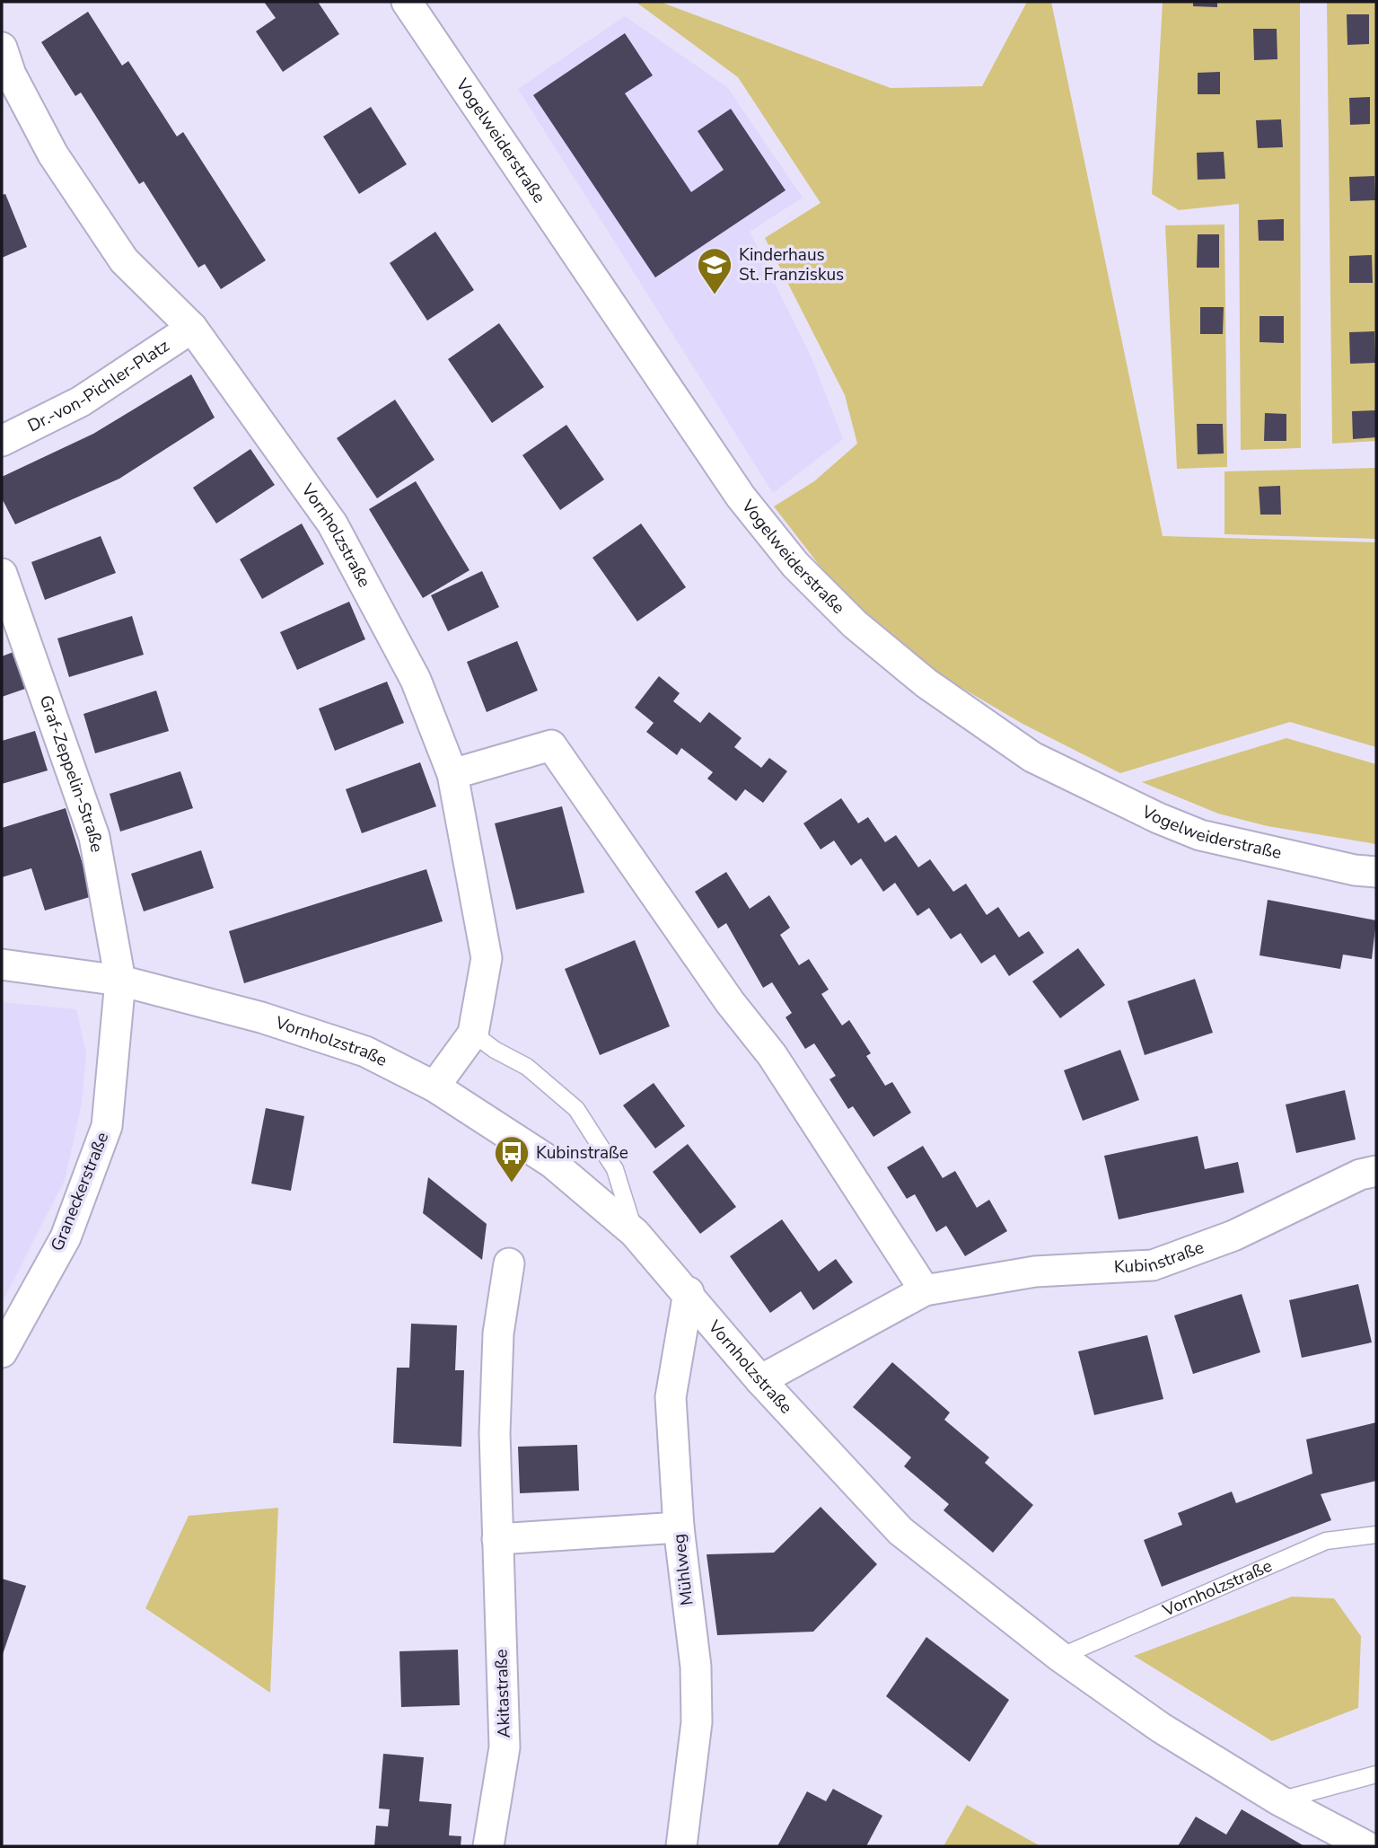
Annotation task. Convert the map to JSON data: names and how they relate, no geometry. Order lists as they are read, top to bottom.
{
  "streets": {
    "street": [
      "Vogelweiderstraße",
      "Dr.-von-Pichler-Platz",
      "Vornholzstraße",
      "Graf-Zeppelin-Straße",
      "Graneckerstraße",
      "Kubinstraße",
      "Mühlweg",
      "Akitastraße"
    ]
  },
  "crossings": [
    ["Dr.-von-Pichler-Platz", "Vornholzstraße"],
    ["Vornholzstraße", "Graf-Zeppelin-Straße"],
    ["Vornholzstraße", "Graneckerstraße"],
    ["Vornholzstraße", "Kubinstraße"],
    ["Vornholzstraße", "Mühlweg"],
    ["Graf-Zeppelin-Straße", "Graneckerstraße"]
  ],
  "places": {
    "school or university": ["Kinderhaus St. Franziskus"],
    "bus stop": ["Kubinstraße"]
  }
}
